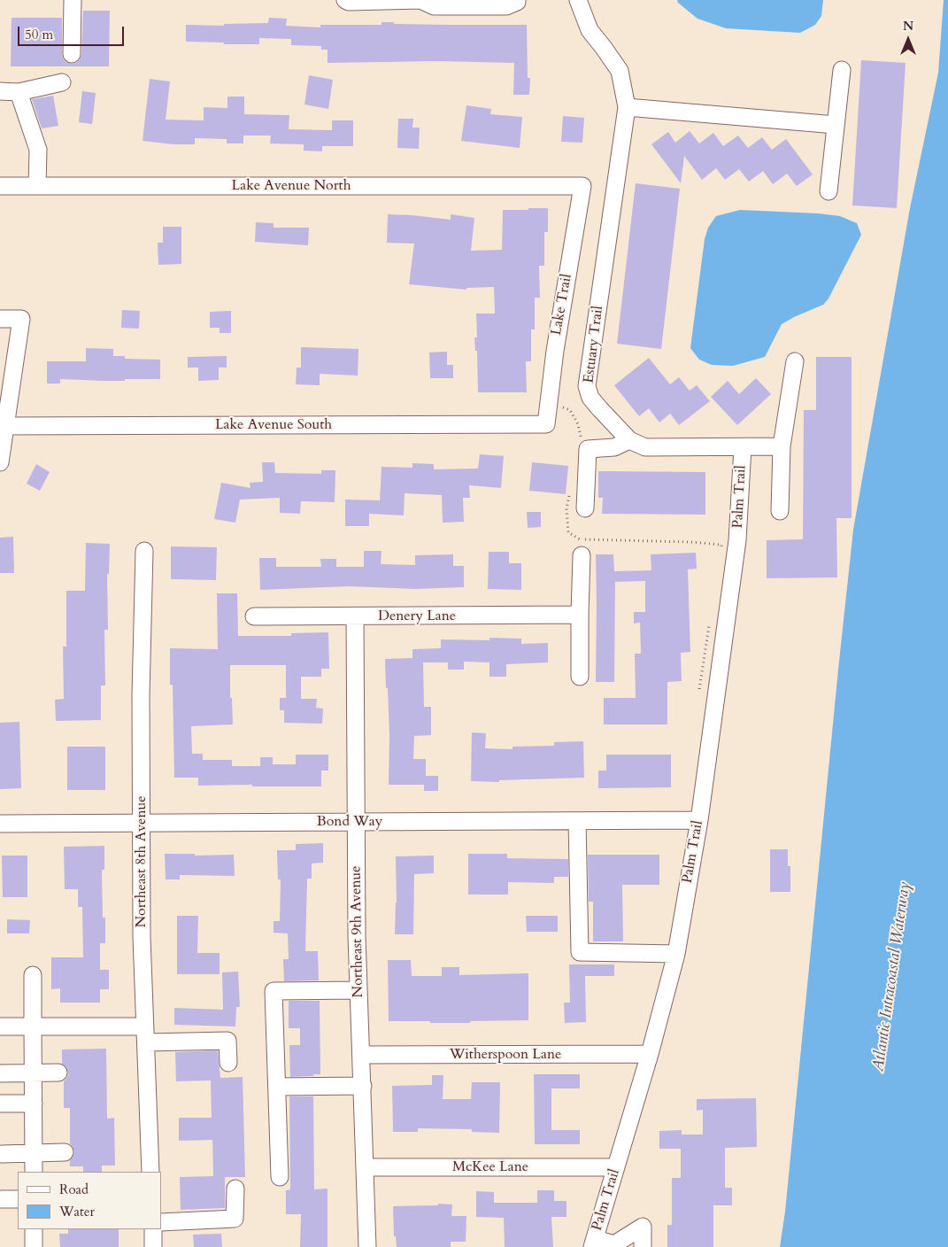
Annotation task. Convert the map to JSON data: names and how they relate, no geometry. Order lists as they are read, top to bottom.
{
  "streets": {
    "street": [
      "Lake Avenue North",
      "Lake Trail",
      "Estuary Trail",
      "Lake Avenue South",
      "Palm Trail",
      "Denery Lane",
      "Bond Way",
      "Northeast 8th Avenue",
      "Northeast 9th Avenue",
      "Witherspoon Lane",
      "McKee Lane"
    ]
  },
  "crossings": [
    ["Lake Avenue North", "Lake Trail"],
    ["Lake Trail", "Lake Avenue South"],
    ["Estuary Trail", "Palm Trail"],
    ["Palm Trail", "Bond Way"],
    ["Palm Trail", "Witherspoon Lane"],
    ["Palm Trail", "McKee Lane"],
    ["Denery Lane", "Northeast 9th Avenue"],
    ["Bond Way", "Northeast 8th Avenue"],
    ["Bond Way", "Northeast 9th Avenue"],
    ["Northeast 9th Avenue", "Witherspoon Lane"],
    ["Northeast 9th Avenue", "McKee Lane"]
  ],
  "water": ["Atlantic Intracoastal Waterway"],
  "legend": ["Road", "Water"],
  "scale_bar": "50 m",
  "north": "top"
}
